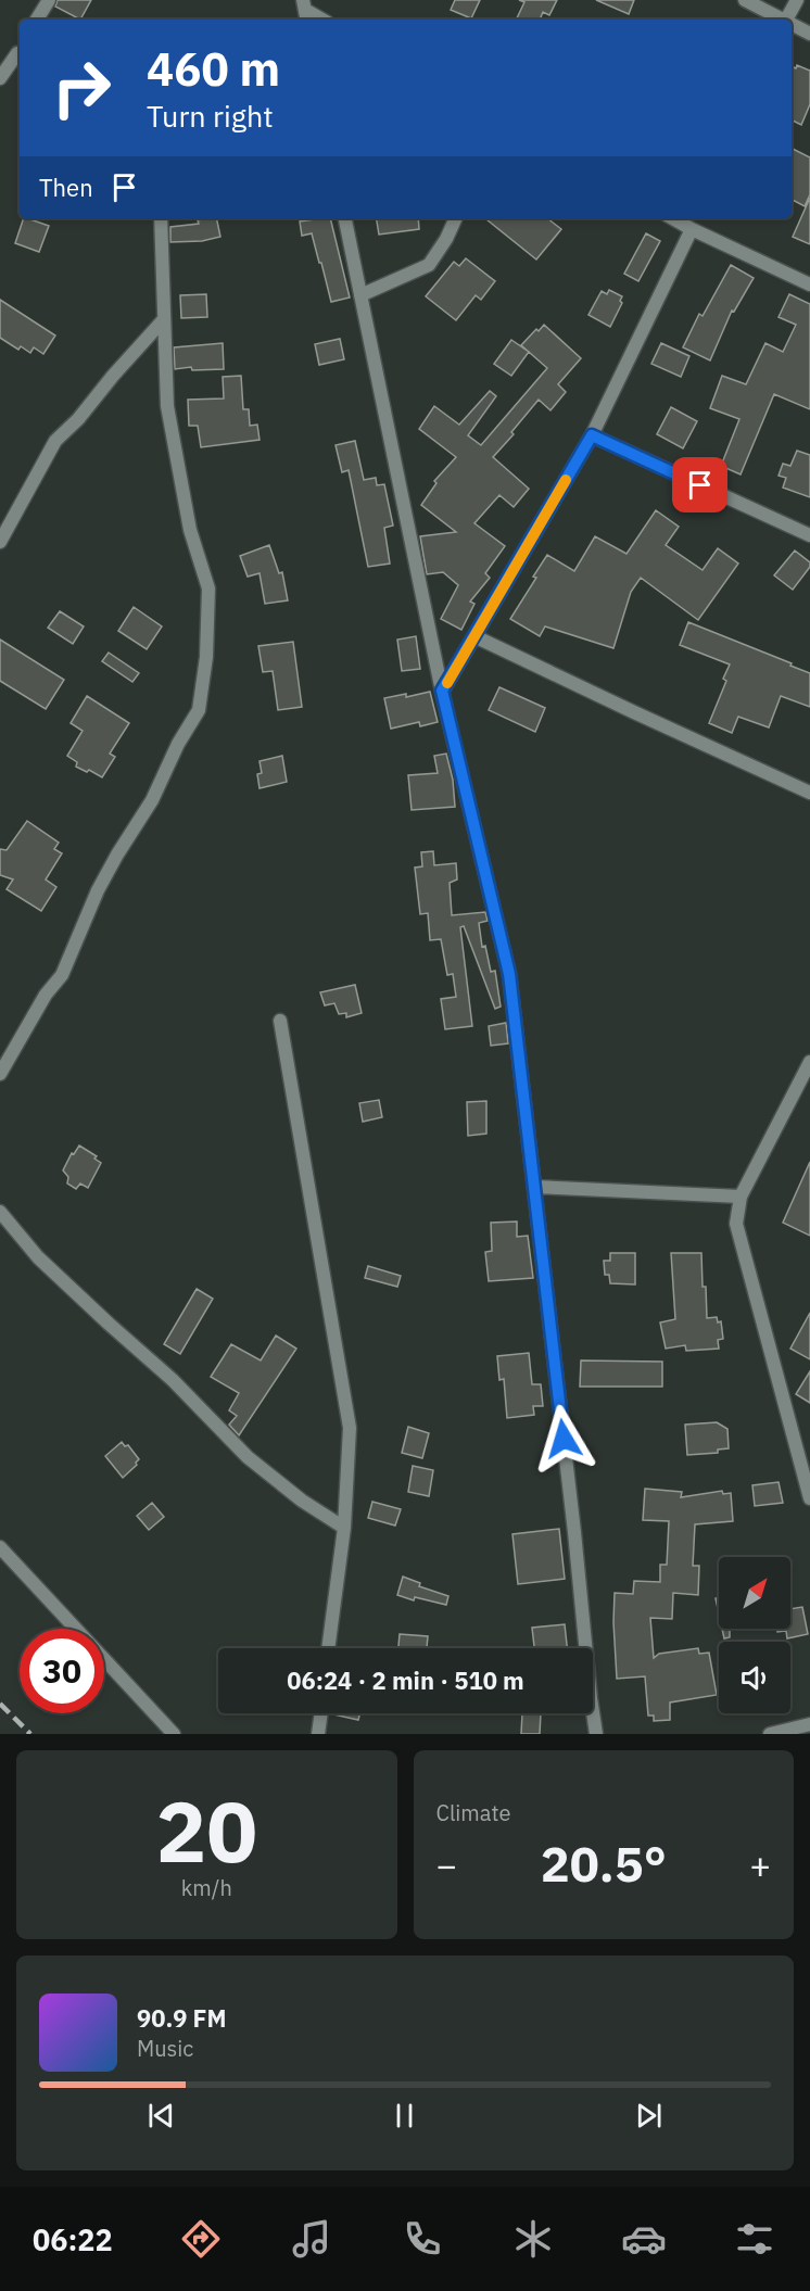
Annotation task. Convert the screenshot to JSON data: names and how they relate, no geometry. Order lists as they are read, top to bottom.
{
  "north": "top right",
  "page": {
    "turn": ["460 m", "Turn right"],
    "then": "Then",
    "limit": "30",
    "trip": "06:24 · 2 min · 510 m",
    "tile": [
      ["20", "km/h"],
      "Climate"
    ],
    "heat": ["−", "20.5°", "+"],
    "song": ["90.9 FM", "Music"],
    "tabs": "06:22"
  }
}
